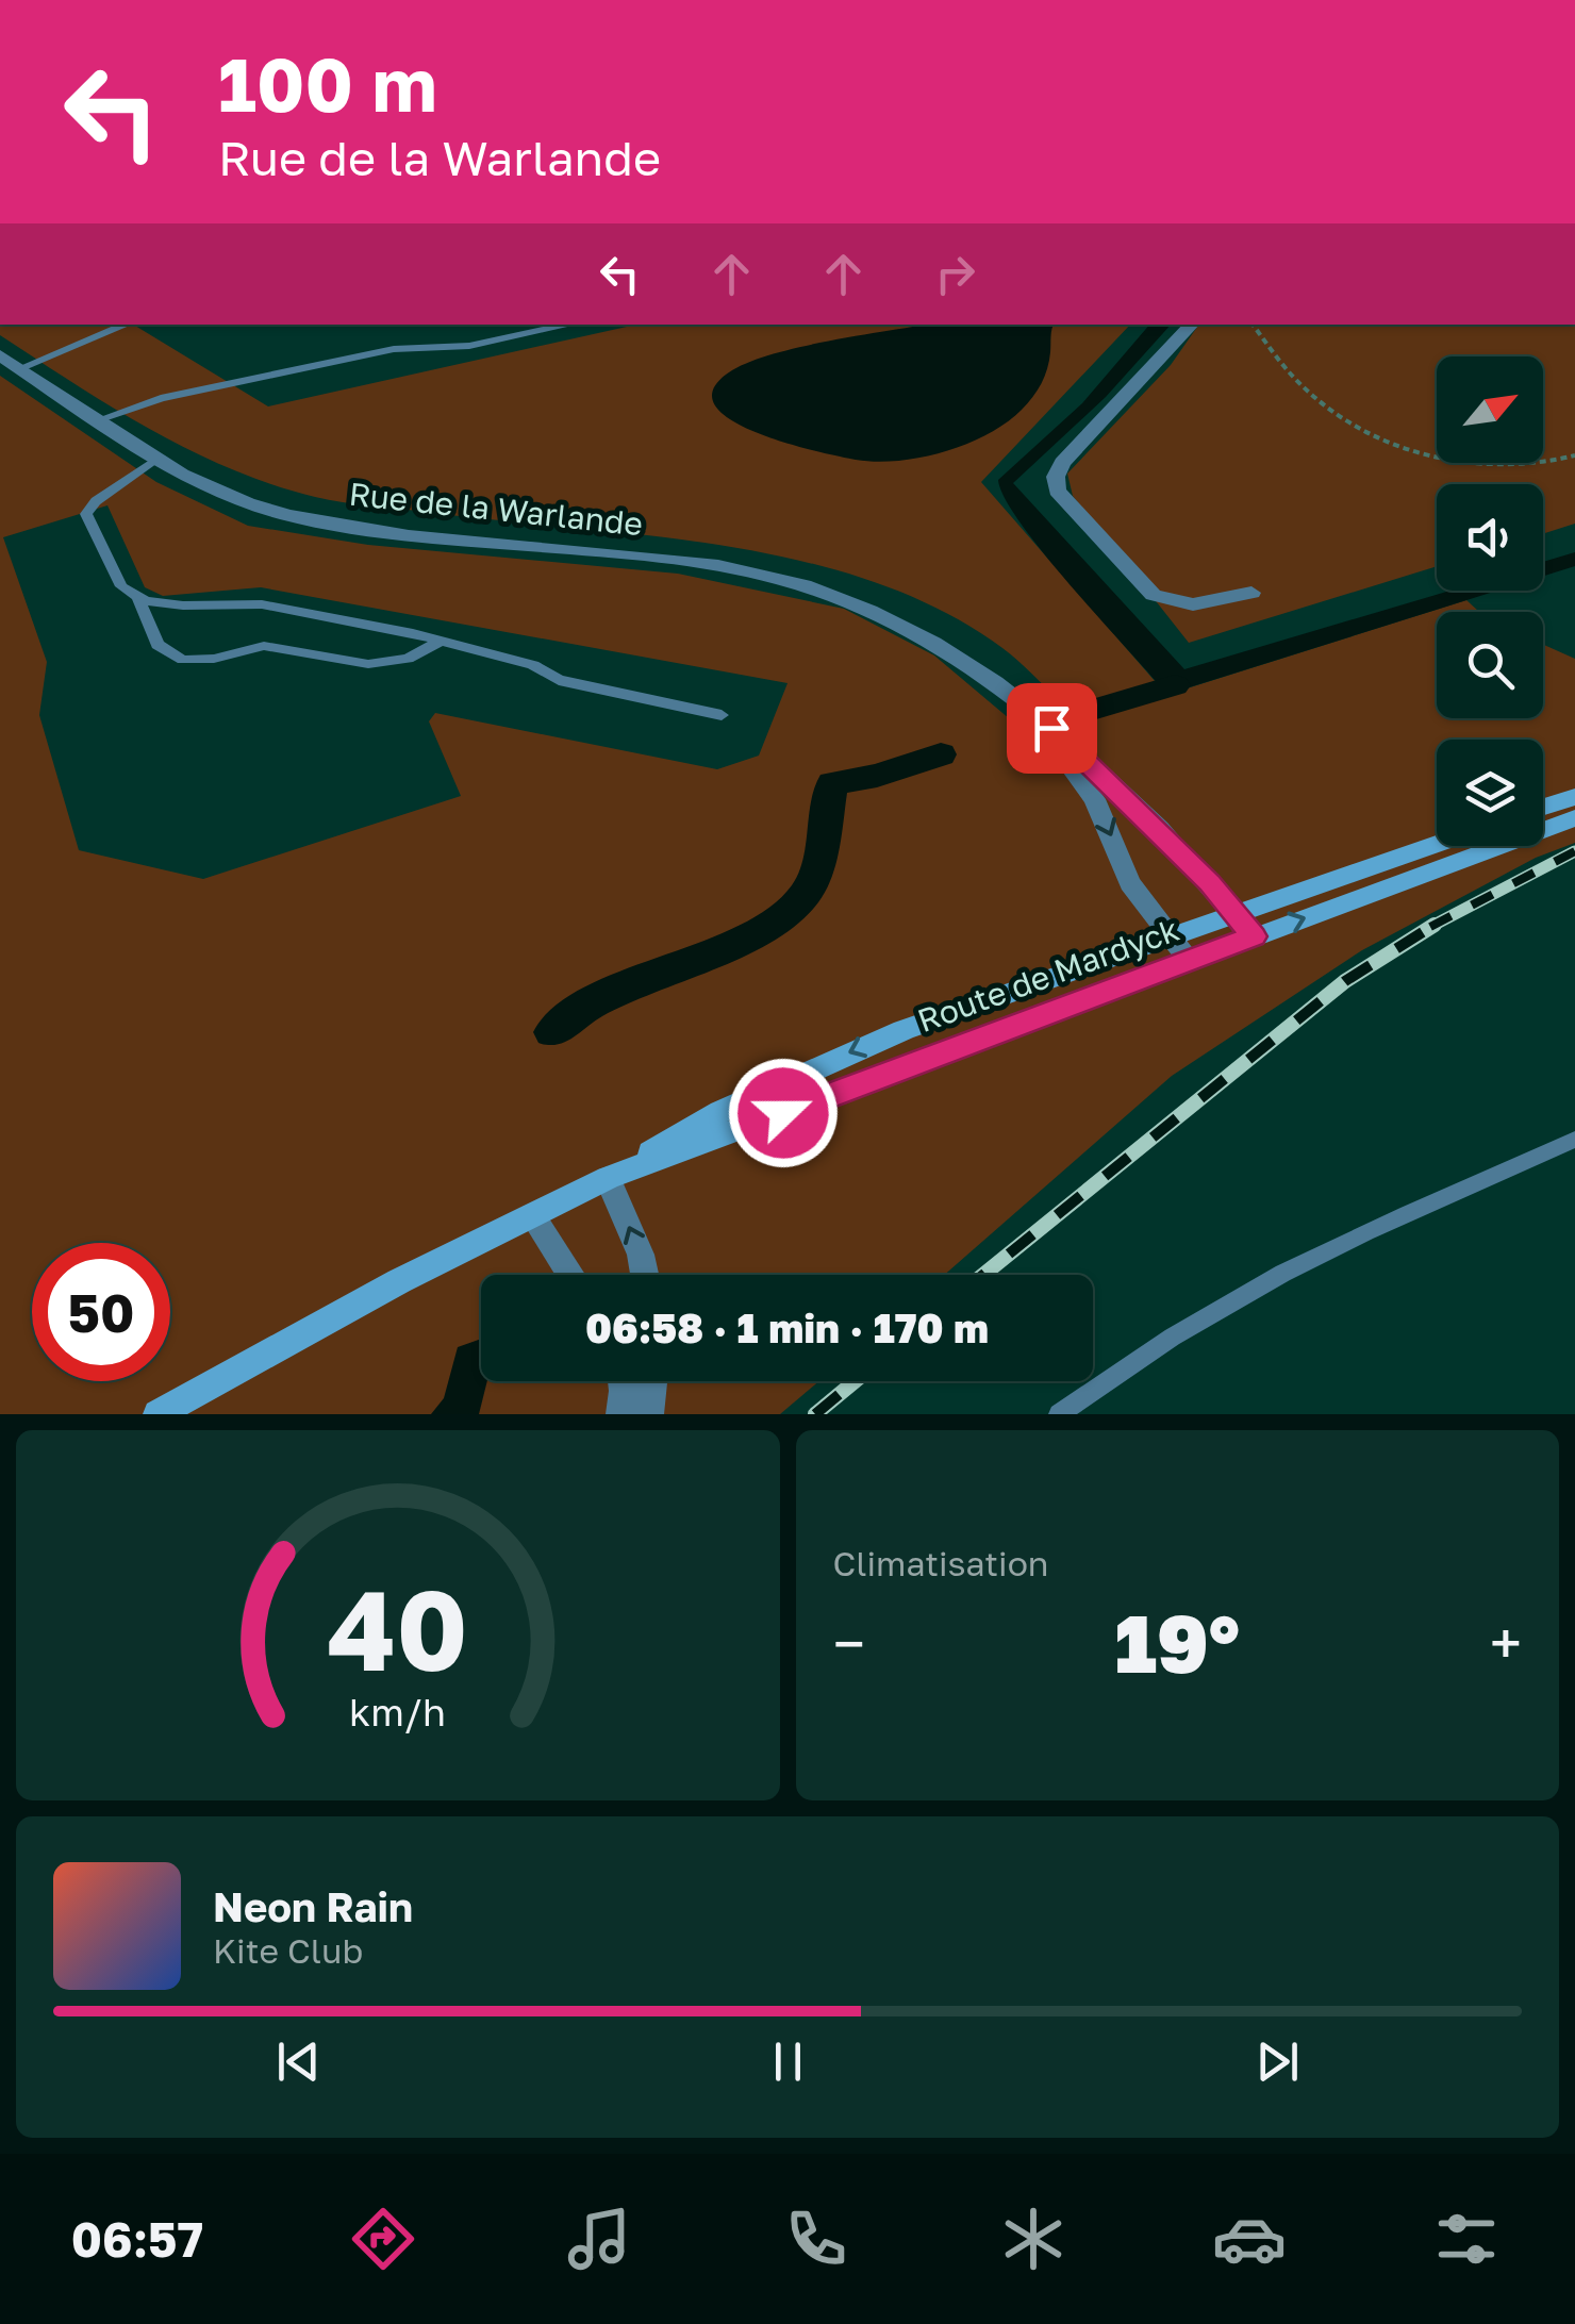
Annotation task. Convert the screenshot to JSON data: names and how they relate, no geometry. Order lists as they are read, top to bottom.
{
  "streets": {
    "main road": ["Route de Mardyck"],
    "street": ["Rue de la Warlande"]
  },
  "crossings": [
    ["Rue de la Warlande", "Route de Mardyck"]
  ],
  "north": "top right",
  "page": {
    "turn": ["100 m", "Rue de la Warlande"],
    "limit": "50",
    "trip": "06:58 · 1 min · 170 m",
    "tile": "Climatisation",
    "heat": ["−", "19°", "+"],
    "song": ["Neon Rain", "Kite Club"],
    "tabs": "06:57",
    "gauge": ["40", "km/h"]
  }
}
